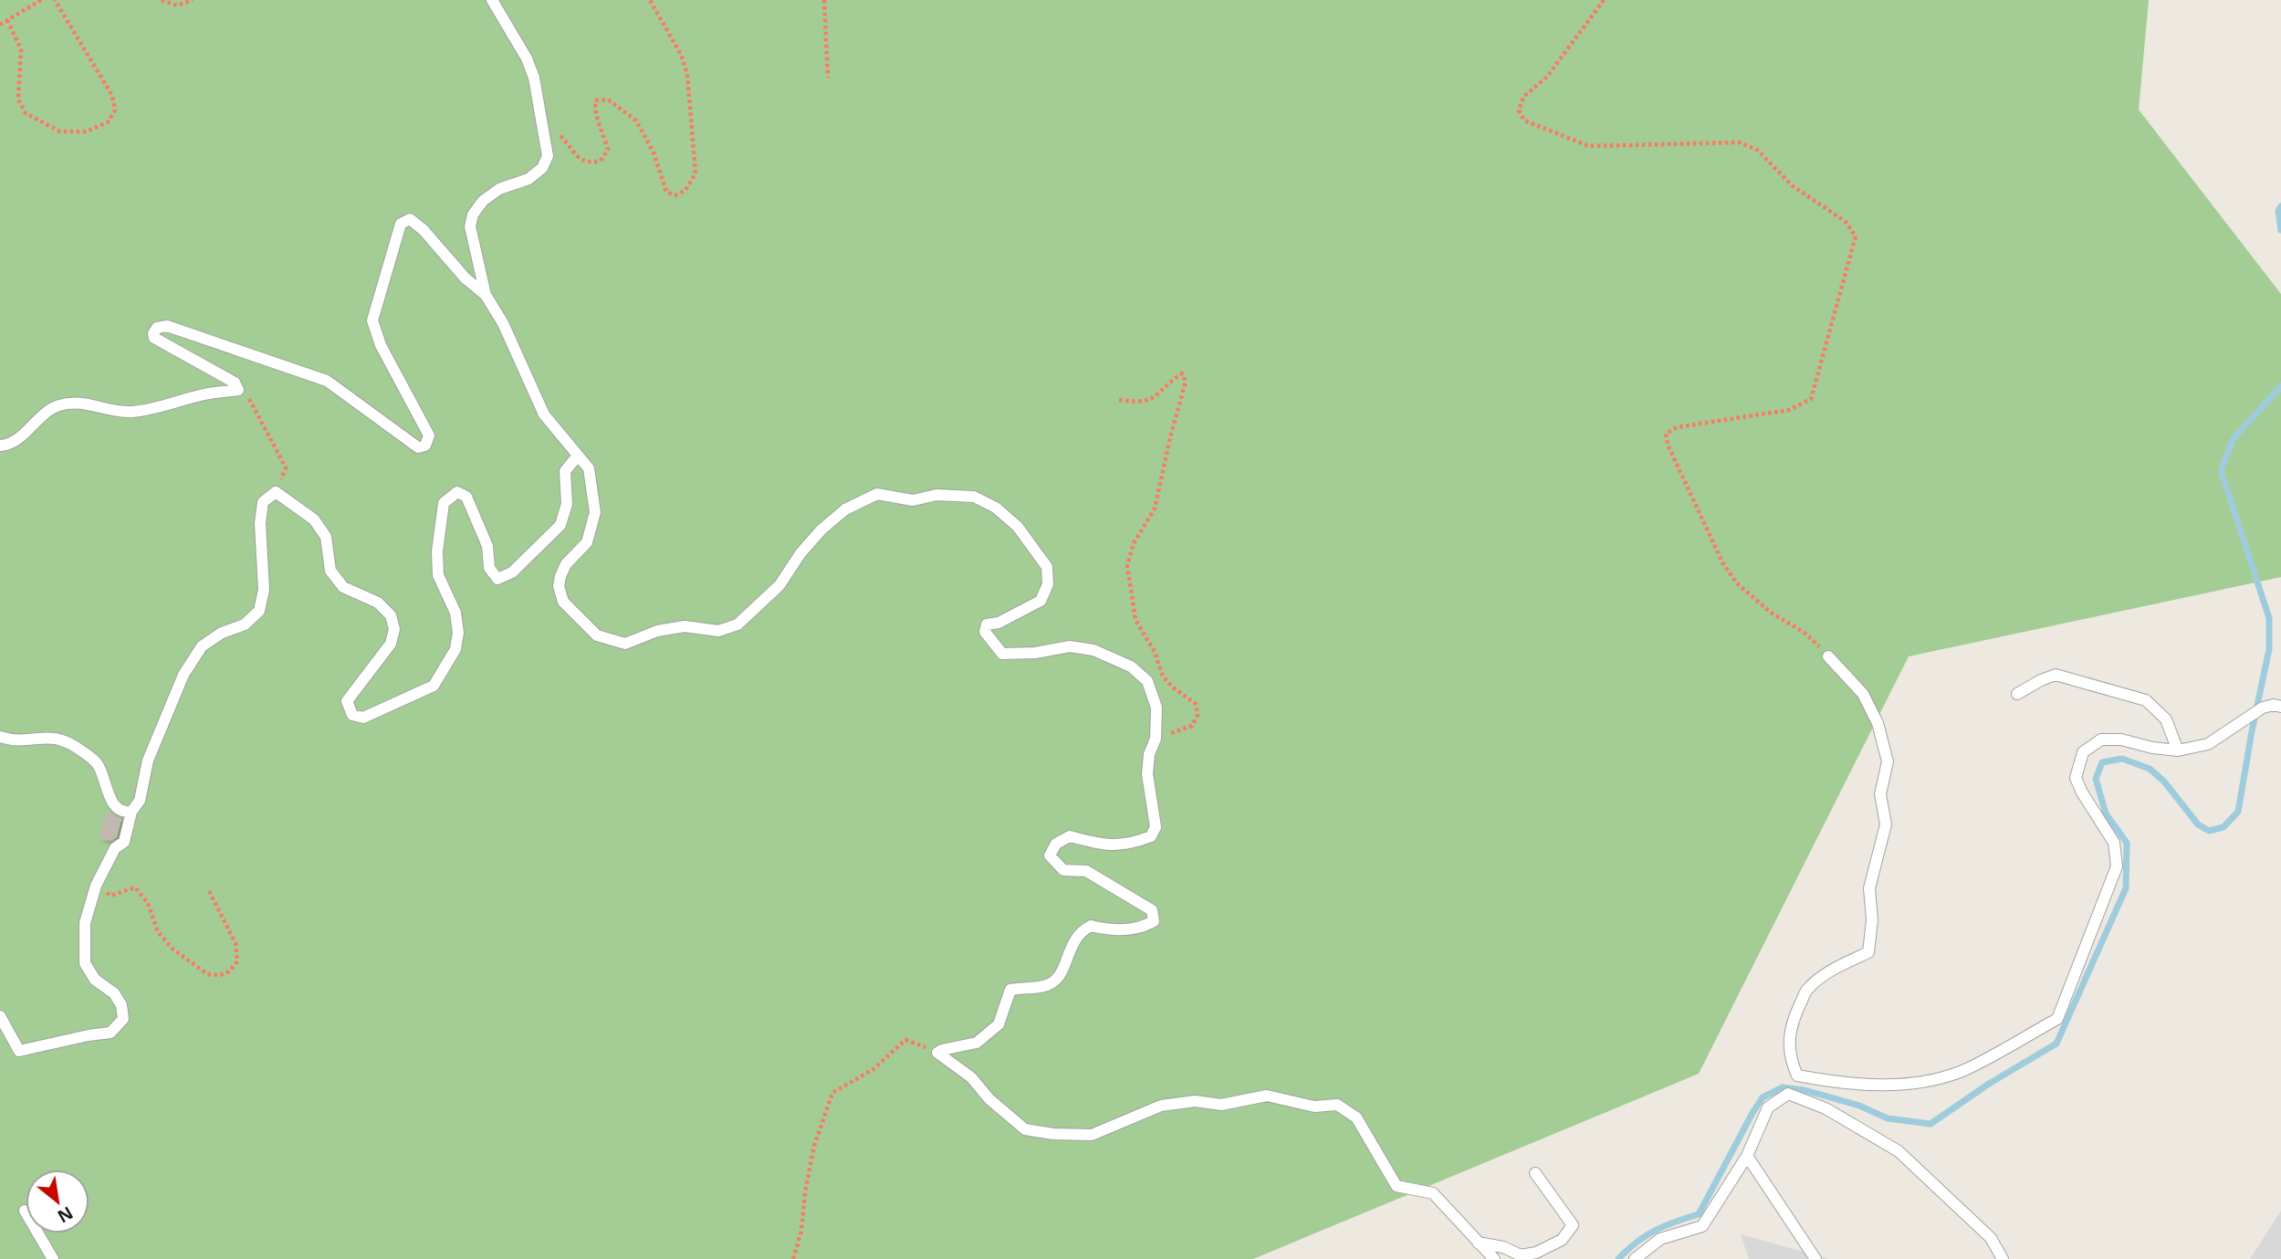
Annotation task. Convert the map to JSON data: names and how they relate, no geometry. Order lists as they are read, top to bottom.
{
  "north": "bottom right"
}
